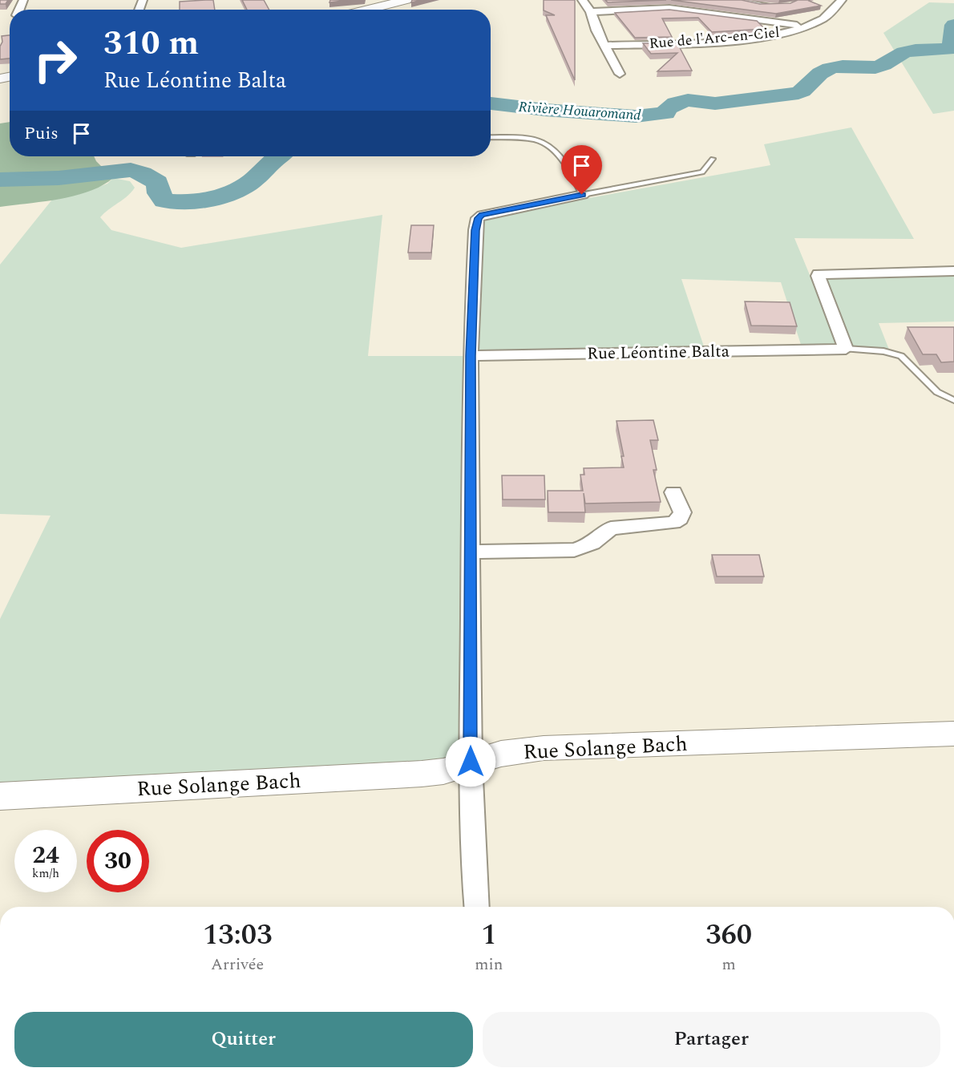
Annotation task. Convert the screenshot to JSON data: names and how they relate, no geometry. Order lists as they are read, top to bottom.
{
  "streets": {
    "street": ["Rue de l'Arc-en-Ciel", "Rue Léontine Balta", "Rue Solange Bach"]
  },
  "water": ["Rivière Houaromand"],
  "page": {
    "turn": ["310 m", "Rue Léontine Balta"],
    "then": "Puis",
    "speed": "24 km/h",
    "limit": "30",
    "eta": [
      "13:03",
      "Arrivée",
      "1",
      "min",
      "360",
      "m"
    ],
    "buttons": ["Quitter", "Partager"]
  }
}
